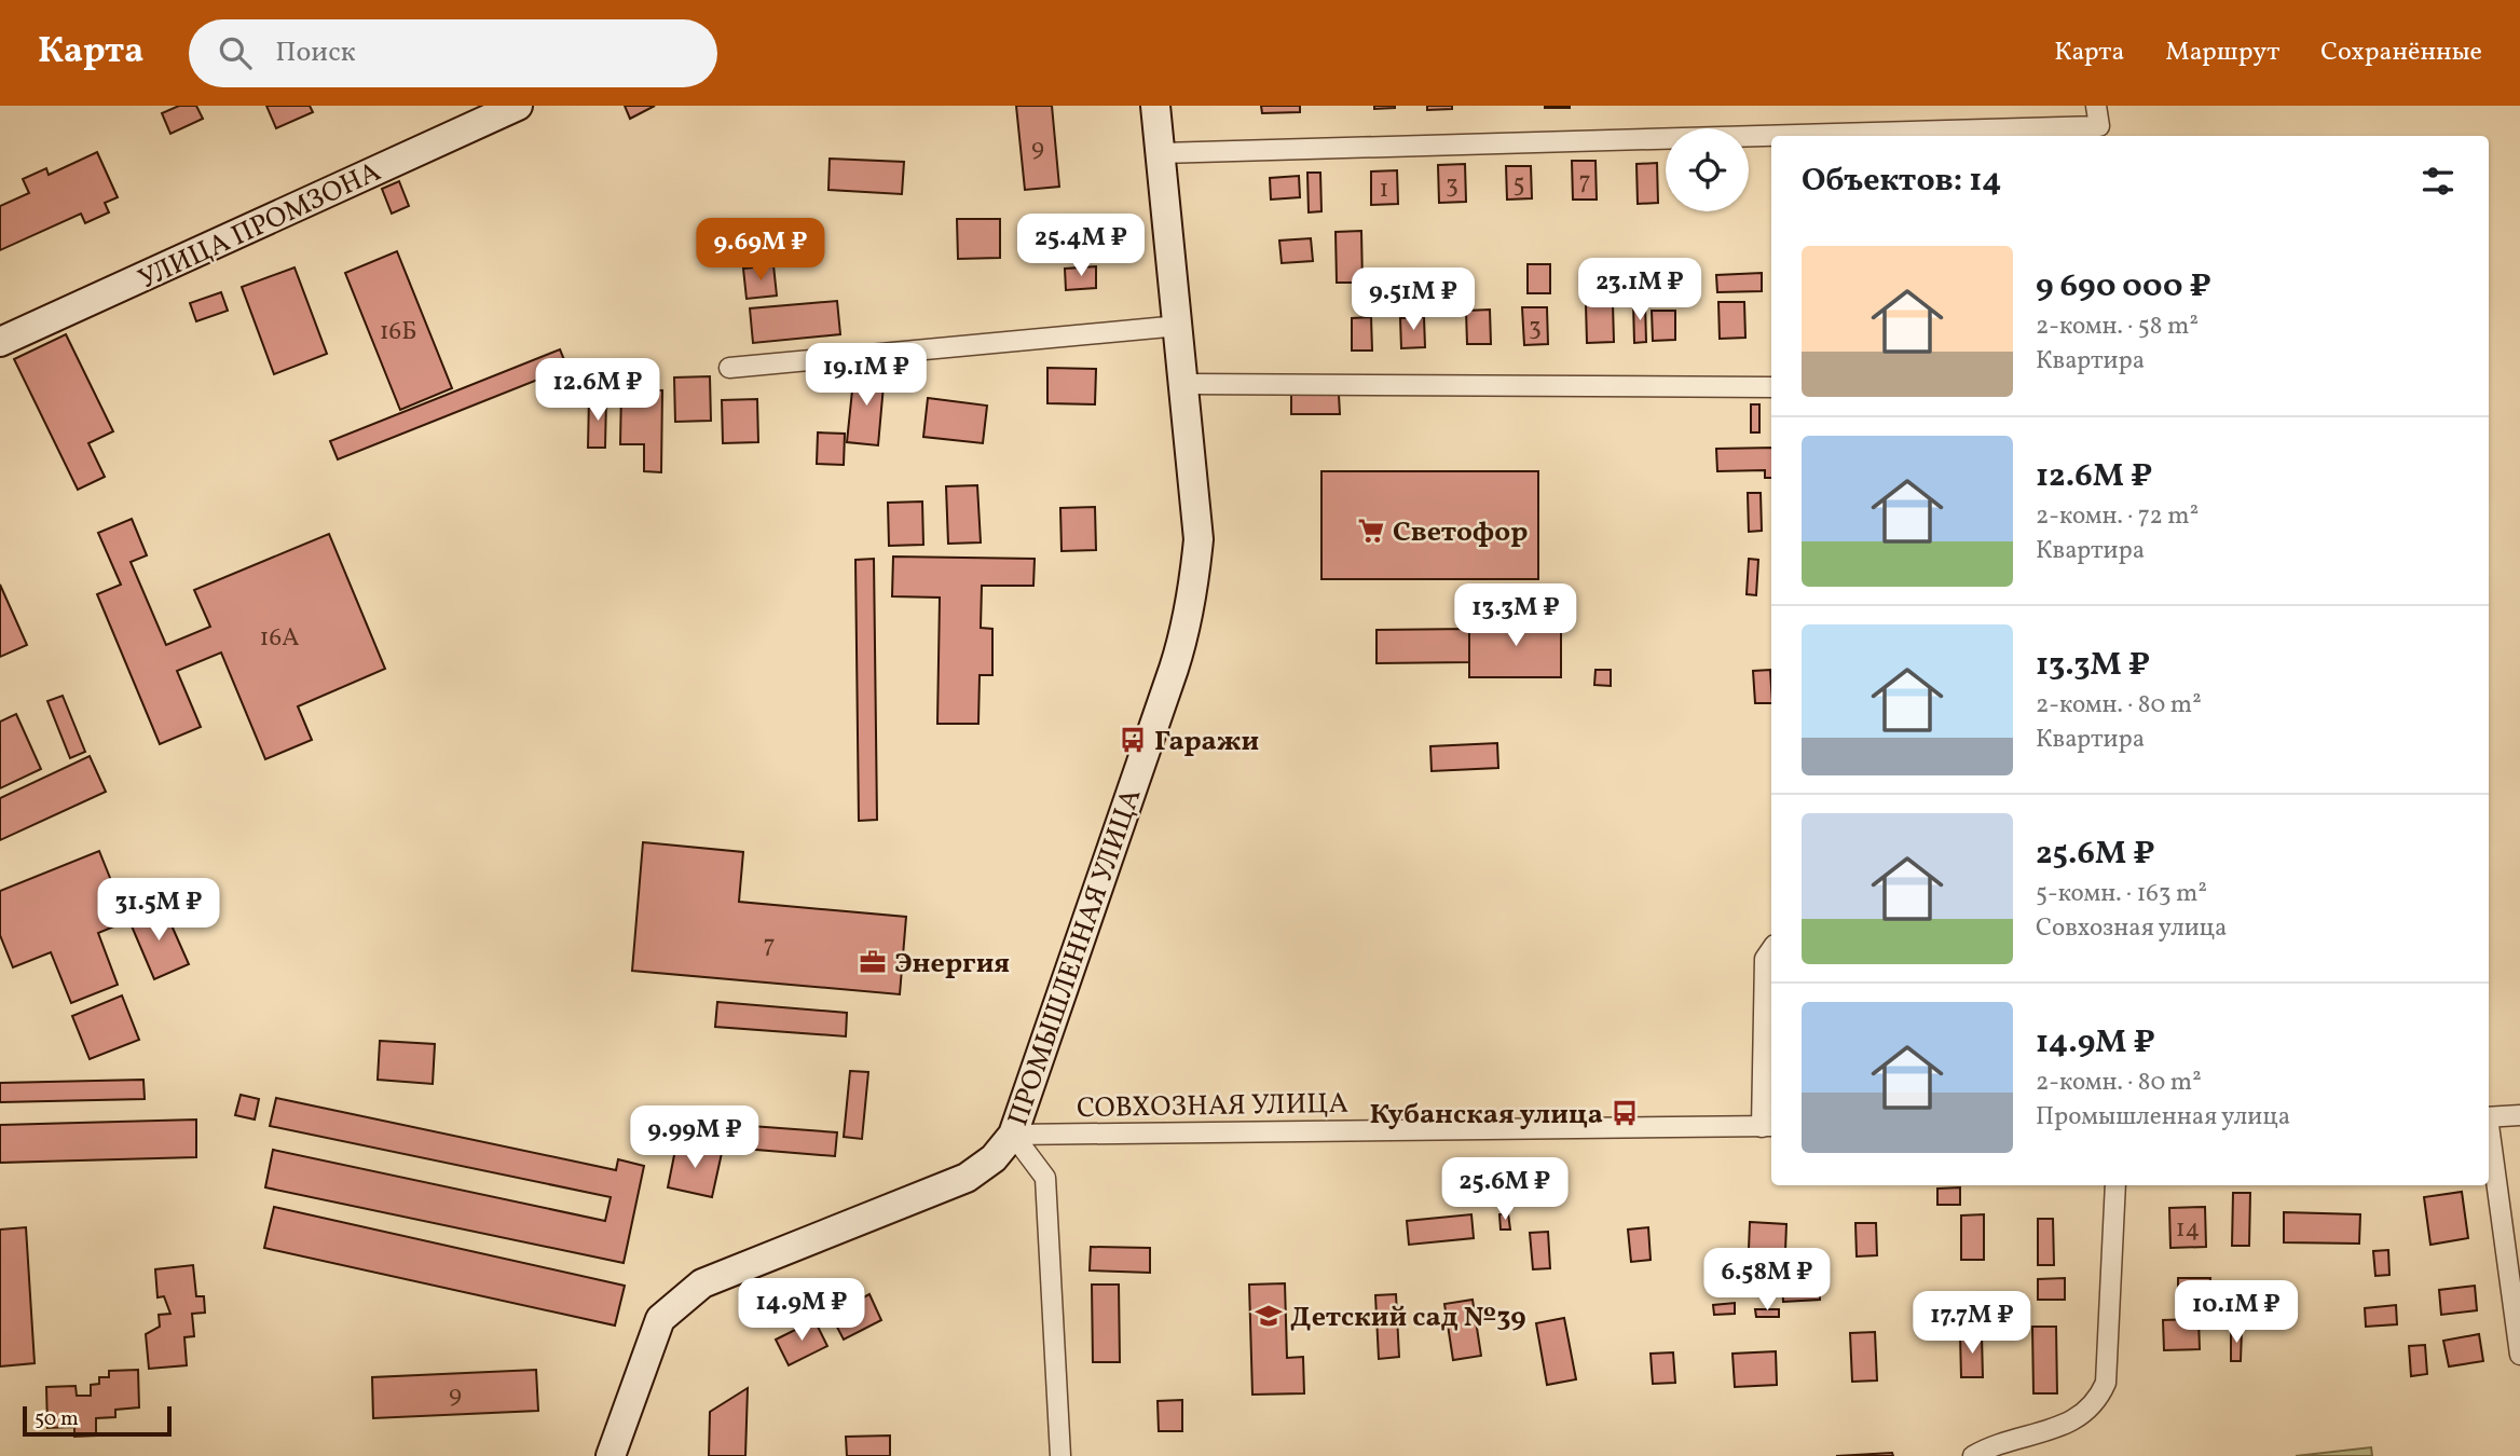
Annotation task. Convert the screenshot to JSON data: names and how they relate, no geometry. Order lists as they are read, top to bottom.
{
  "streets": {
    "main road": ["УЛИЦА ПРОМЗОНА", "ПРОМЫШЛЕННАЯ УЛИЦА"],
    "street": ["СОВХОЗНАЯ УЛИЦА"]
  },
  "crossings": [
    ["ПРОМЫШЛЕННАЯ УЛИЦА", "СОВХОЗНАЯ УЛИЦА"]
  ],
  "places": {
    "supermarket": ["Светофор"],
    "bus stop": ["Гаражи", "Кубанская улица"],
    "office": ["Энергия"],
    "school or university": ["Детский сад №39"]
  },
  "house_numbers": [
    "9",
    "7",
    "5",
    "3",
    "1",
    "3",
    "16Б",
    "16А",
    "7",
    "14",
    "9"
  ],
  "scale_bar": "50 m",
  "page": {
    "header": "Карта",
    "search": "Поиск",
    "nav": ["Карта", "Маршрут", "Сохранённые"],
    "heading": "Объектов: 14",
    "price": [
      "25.4M ₽",
      "9.69M ₽",
      "23.1M ₽",
      "9.51M ₽",
      "19.1M ₽",
      "12.6M ₽",
      "13.3M ₽",
      "31.5M ₽",
      "9.99M ₽",
      "25.6M ₽",
      "6.58M ₽",
      "14.9M ₽",
      "10.1M ₽",
      "17.7M ₽"
    ],
    "list": [
      {
        "name": "9 690 000 ₽",
        "note": "2-комн. · 58 m² · Квартира"
      },
      {
        "name": "12.6M ₽",
        "note": "2-комн. · 72 m² · Квартира"
      },
      {
        "name": "13.3M ₽",
        "note": "2-комн. · 80 m² · Квартира"
      },
      {
        "name": "25.6M ₽",
        "note": "5-комн. · 163 m² · Совхозная улица"
      },
      {
        "name": "14.9M ₽",
        "note": "2-комн. · 80 m² · Промышленная улица"
      }
    ],
    "scale": "50 m"
  }
}
